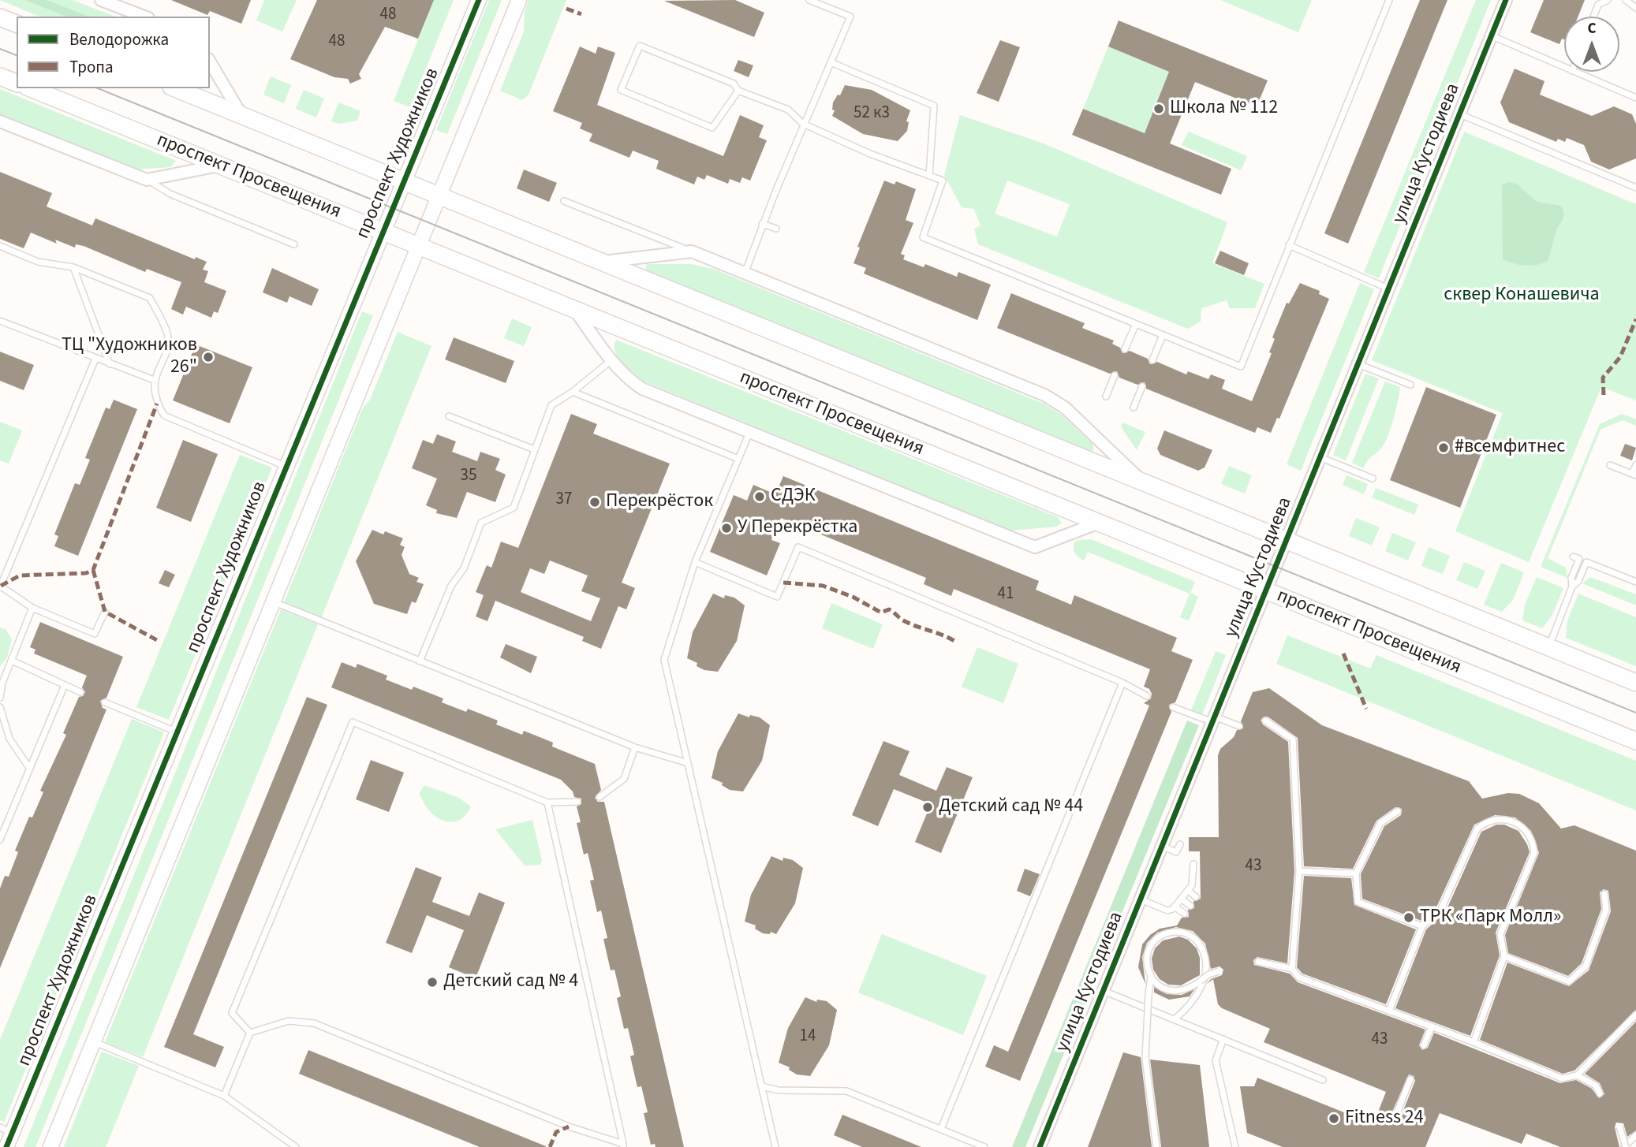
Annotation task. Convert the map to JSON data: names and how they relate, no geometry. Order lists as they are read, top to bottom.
{
  "streets": {
    "main road": ["проспект Просвещения"],
    "street": ["проспект Художников", "улица Кустодиева"]
  },
  "crossings": [
    ["проспект Художников", "проспект Просвещения"],
    ["улица Кустодиева", "проспект Просвещения"]
  ],
  "parks": ["сквер Конашевича"],
  "places": [
    "Школа № 112",
    "ТЦ \"Художников 26\"",
    "#всемфитнес",
    "СДЭК",
    "Перекрёсток",
    "У Перекрёстка",
    "Детский сад № 44",
    "ТРК «Парк Молл»",
    "Детский сад № 4",
    "Fitness 24"
  ],
  "house_numbers": [
    "48",
    "48",
    "52 к3",
    "35",
    "37",
    "41",
    "43",
    "14",
    "43"
  ],
  "legend": ["Велодорожка", "Тропа"],
  "north": "top"
}
